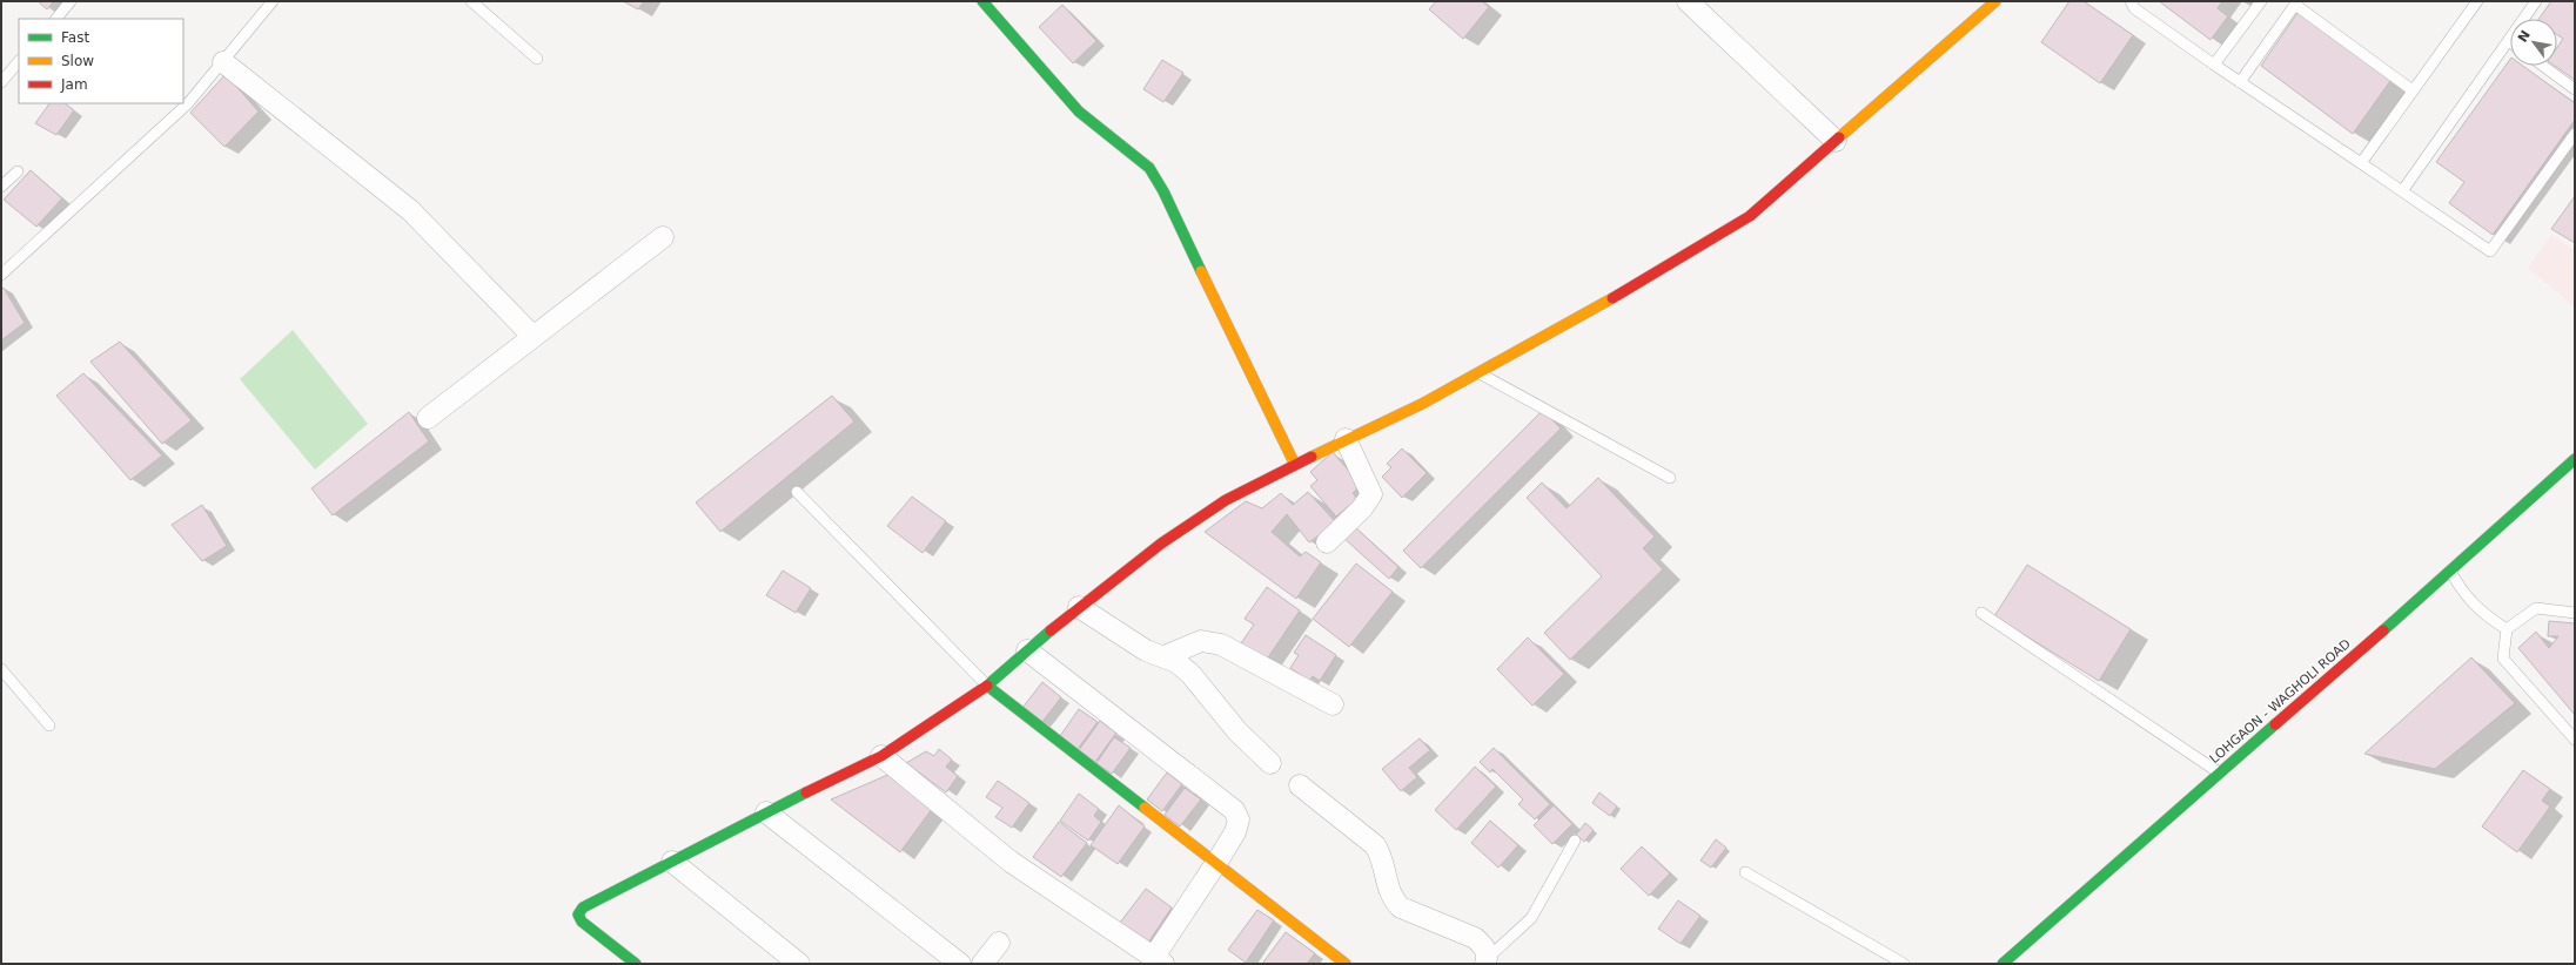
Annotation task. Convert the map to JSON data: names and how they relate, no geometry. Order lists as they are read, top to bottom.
{
  "streets": {
    "street": ["LOHGAON - WAGHOLI ROAD"]
  },
  "legend": ["Fast", "Slow", "Jam"],
  "north": "top left"
}
